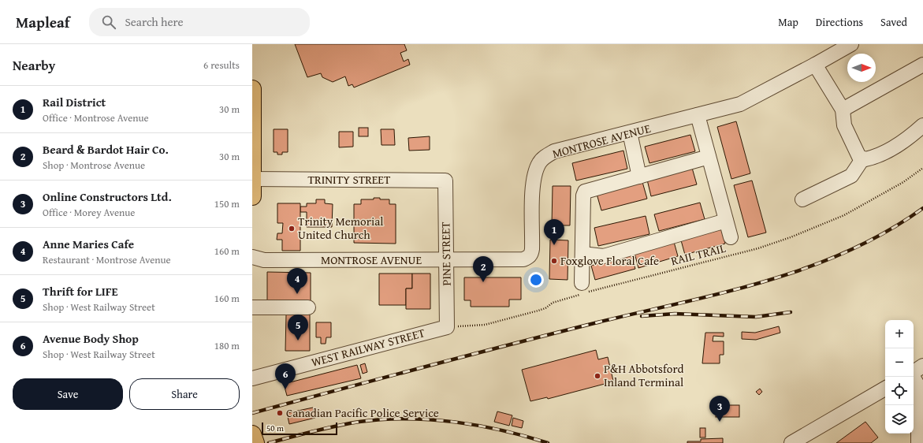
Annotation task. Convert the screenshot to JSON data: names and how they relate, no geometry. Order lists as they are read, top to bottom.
{
  "streets": {
    "street": [
      "MONTROSE AVENUE",
      "TRINITY STREET",
      "PINE STREET",
      "WEST RAILWAY STREET"
    ],
    "path": ["RAIL TRAIL"]
  },
  "crossings": [
    ["MONTROSE AVENUE", "PINE STREET"],
    ["TRINITY STREET", "PINE STREET"],
    ["PINE STREET", "RAIL TRAIL"],
    ["PINE STREET", "WEST RAILWAY STREET"],
    ["RAIL TRAIL", "WEST RAILWAY STREET"]
  ],
  "places": [
    "Trinity Memorial United Church",
    "Foxglove Floral Cafe",
    "P&H Abbotsford Inland Terminal",
    "Canadian Pacific Police Service"
  ],
  "scale_bar": "50 m",
  "north": "right",
  "page": {
    "header": "Mapleaf",
    "search": "Search here",
    "nav": ["Map", "Directions", "Saved"],
    "heading": ["Nearby", "6 results"],
    "list": [
      {
        "mark": "1",
        "name": "Rail District",
        "note": "Office · Montrose Avenue",
        "value": "30 m"
      },
      {
        "mark": "2",
        "name": "Beard & Bardot Hair Co.",
        "note": "Shop · Montrose Avenue",
        "value": "30 m"
      },
      {
        "mark": "3",
        "name": "Online Constructors Ltd.",
        "note": "Office · Morey Avenue",
        "value": "150 m"
      },
      {
        "mark": "4",
        "name": "Anne Maries Cafe",
        "note": "Restaurant · Montrose Avenue",
        "value": "160 m"
      },
      {
        "mark": "5",
        "name": "Thrift for LIFE",
        "note": "Shop · West Railway Street",
        "value": "160 m"
      },
      {
        "mark": "6",
        "name": "Avenue Body Shop",
        "note": "Shop · West Railway Street",
        "value": "180 m"
      }
    ],
    "pins": [
      "1",
      "2",
      "4",
      "5",
      "6",
      "3"
    ],
    "map_buttons": ["+", "−"],
    "buttons": ["Save", "Share"],
    "scale": "50 m"
  }
}
